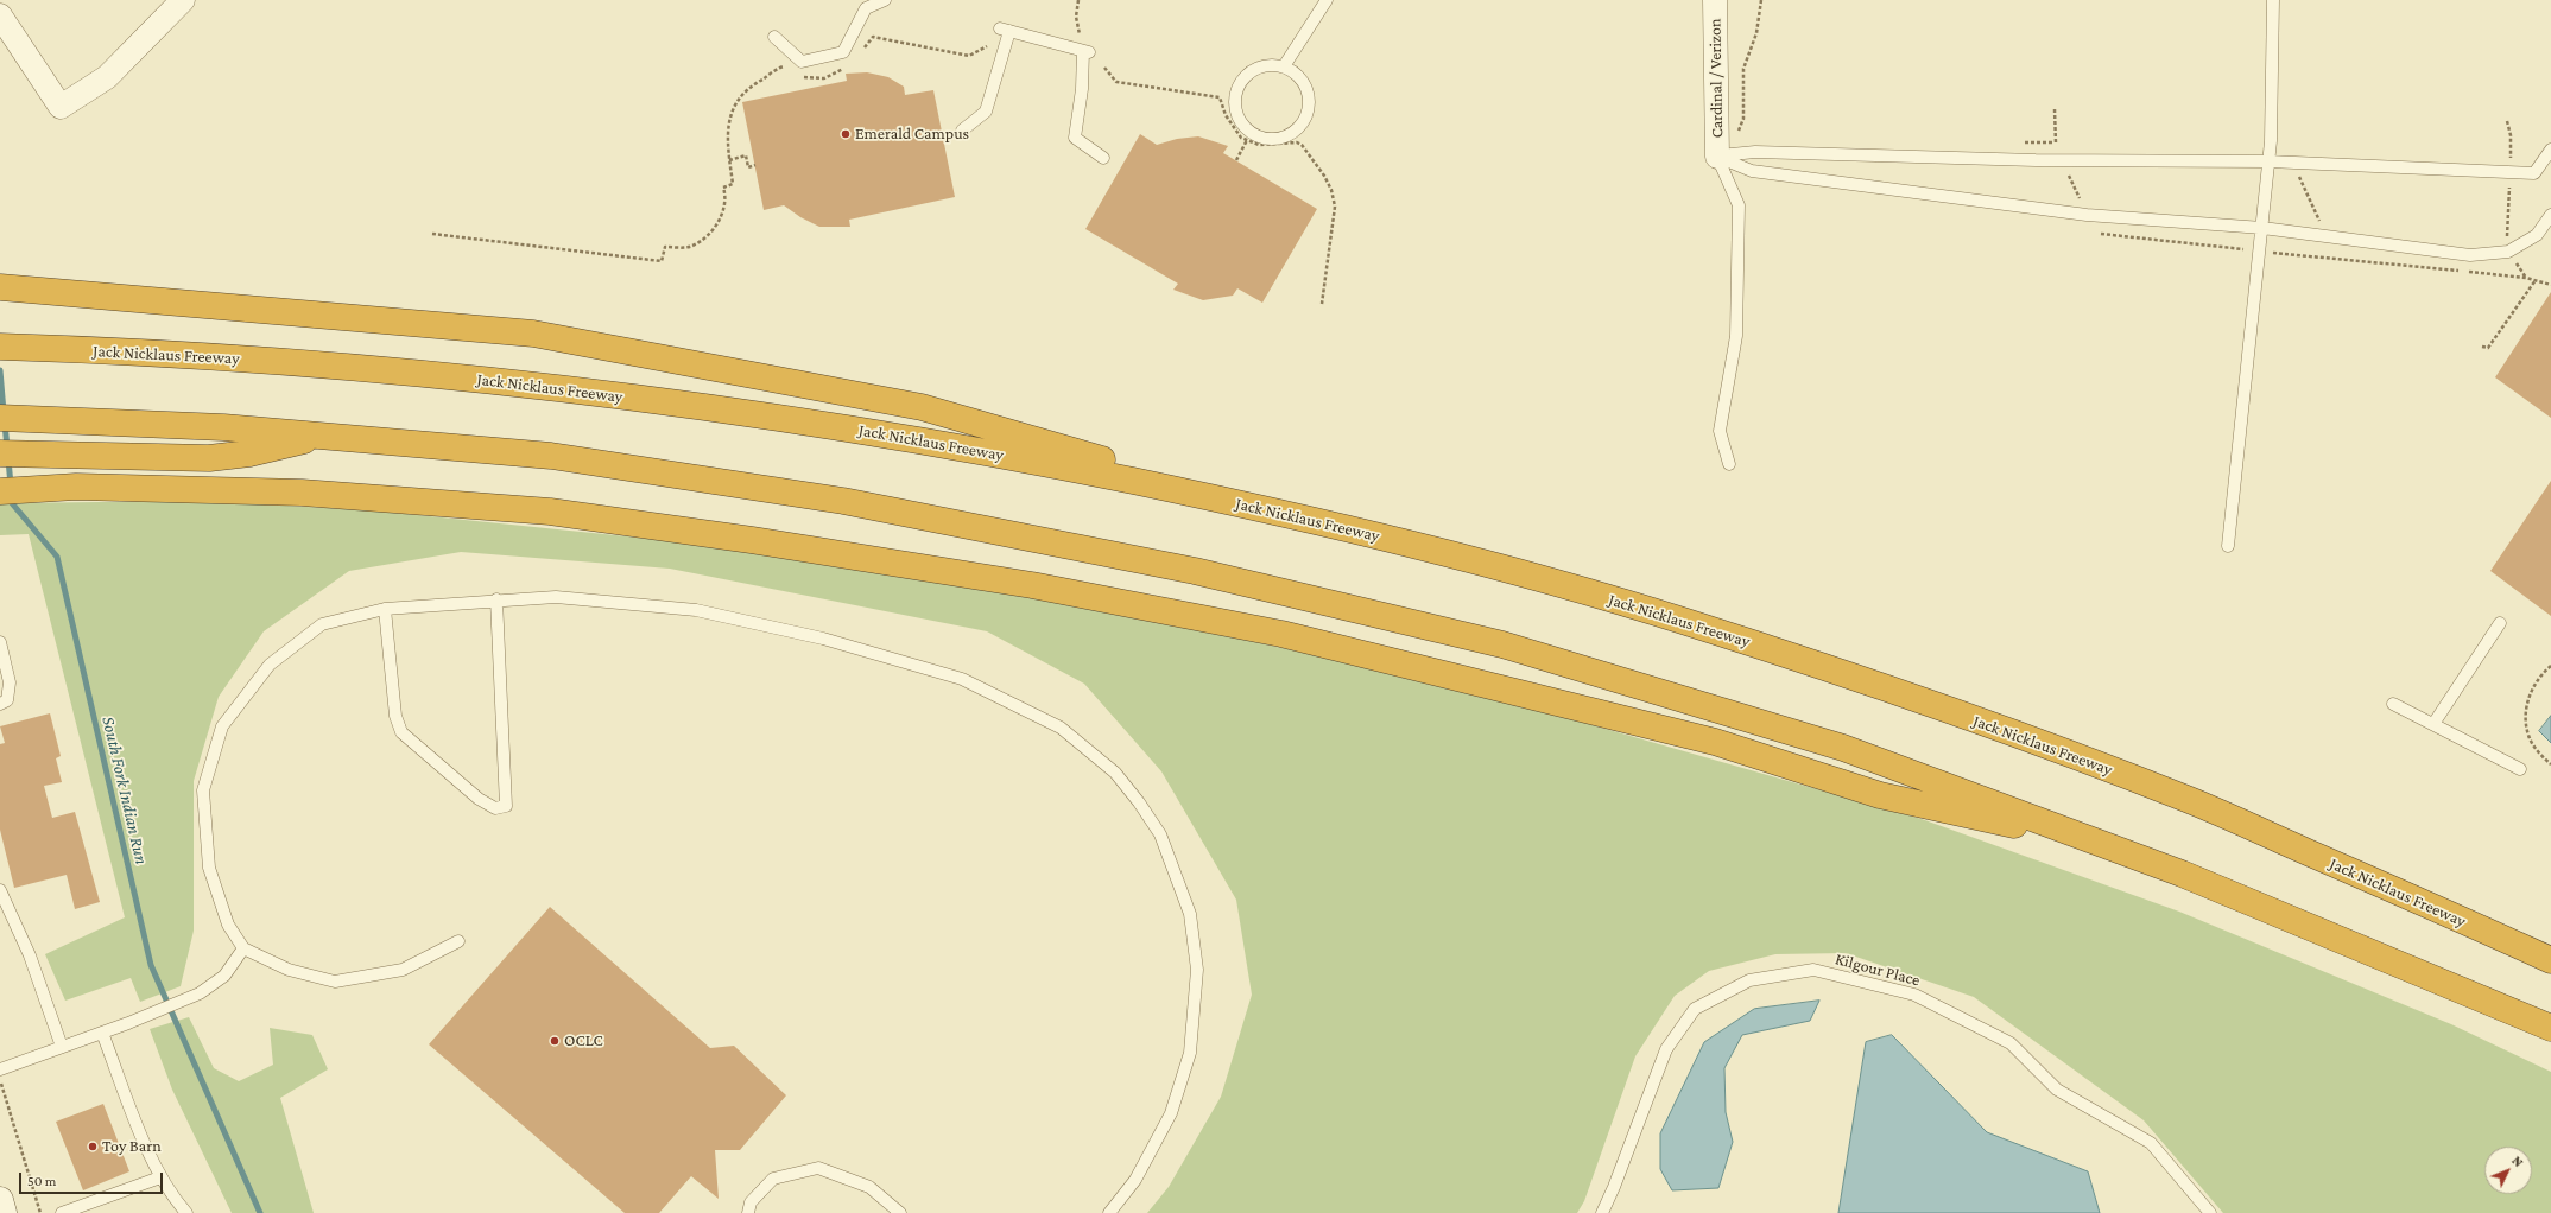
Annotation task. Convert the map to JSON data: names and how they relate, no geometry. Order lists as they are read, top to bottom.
{
  "streets": {
    "highway": ["Jack Nicklaus Freeway"],
    "street": ["Cardinal / Verizon"],
    "lane": ["Kilgour Place"]
  },
  "water": ["South Fork Indian Run"],
  "places": ["Emerald Campus", "OCLC", "Toy Barn"],
  "scale_bar": "50 m",
  "north": "top right"
}
